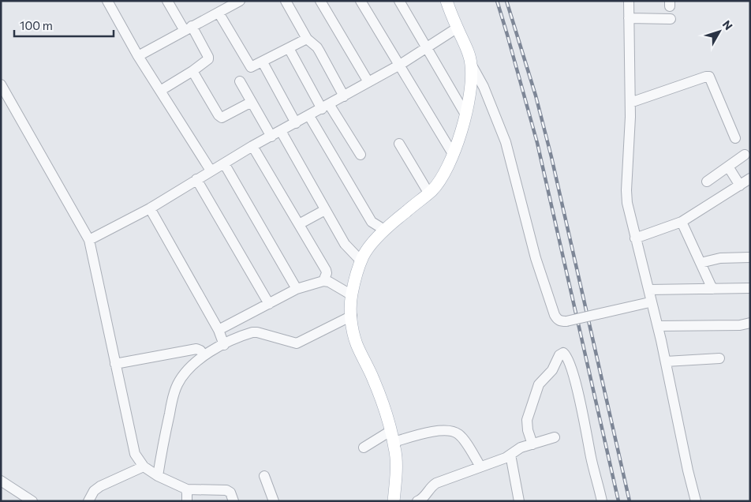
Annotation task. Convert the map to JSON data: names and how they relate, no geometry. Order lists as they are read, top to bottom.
{
  "scale_bar": "100 m",
  "north": "top right"
}
